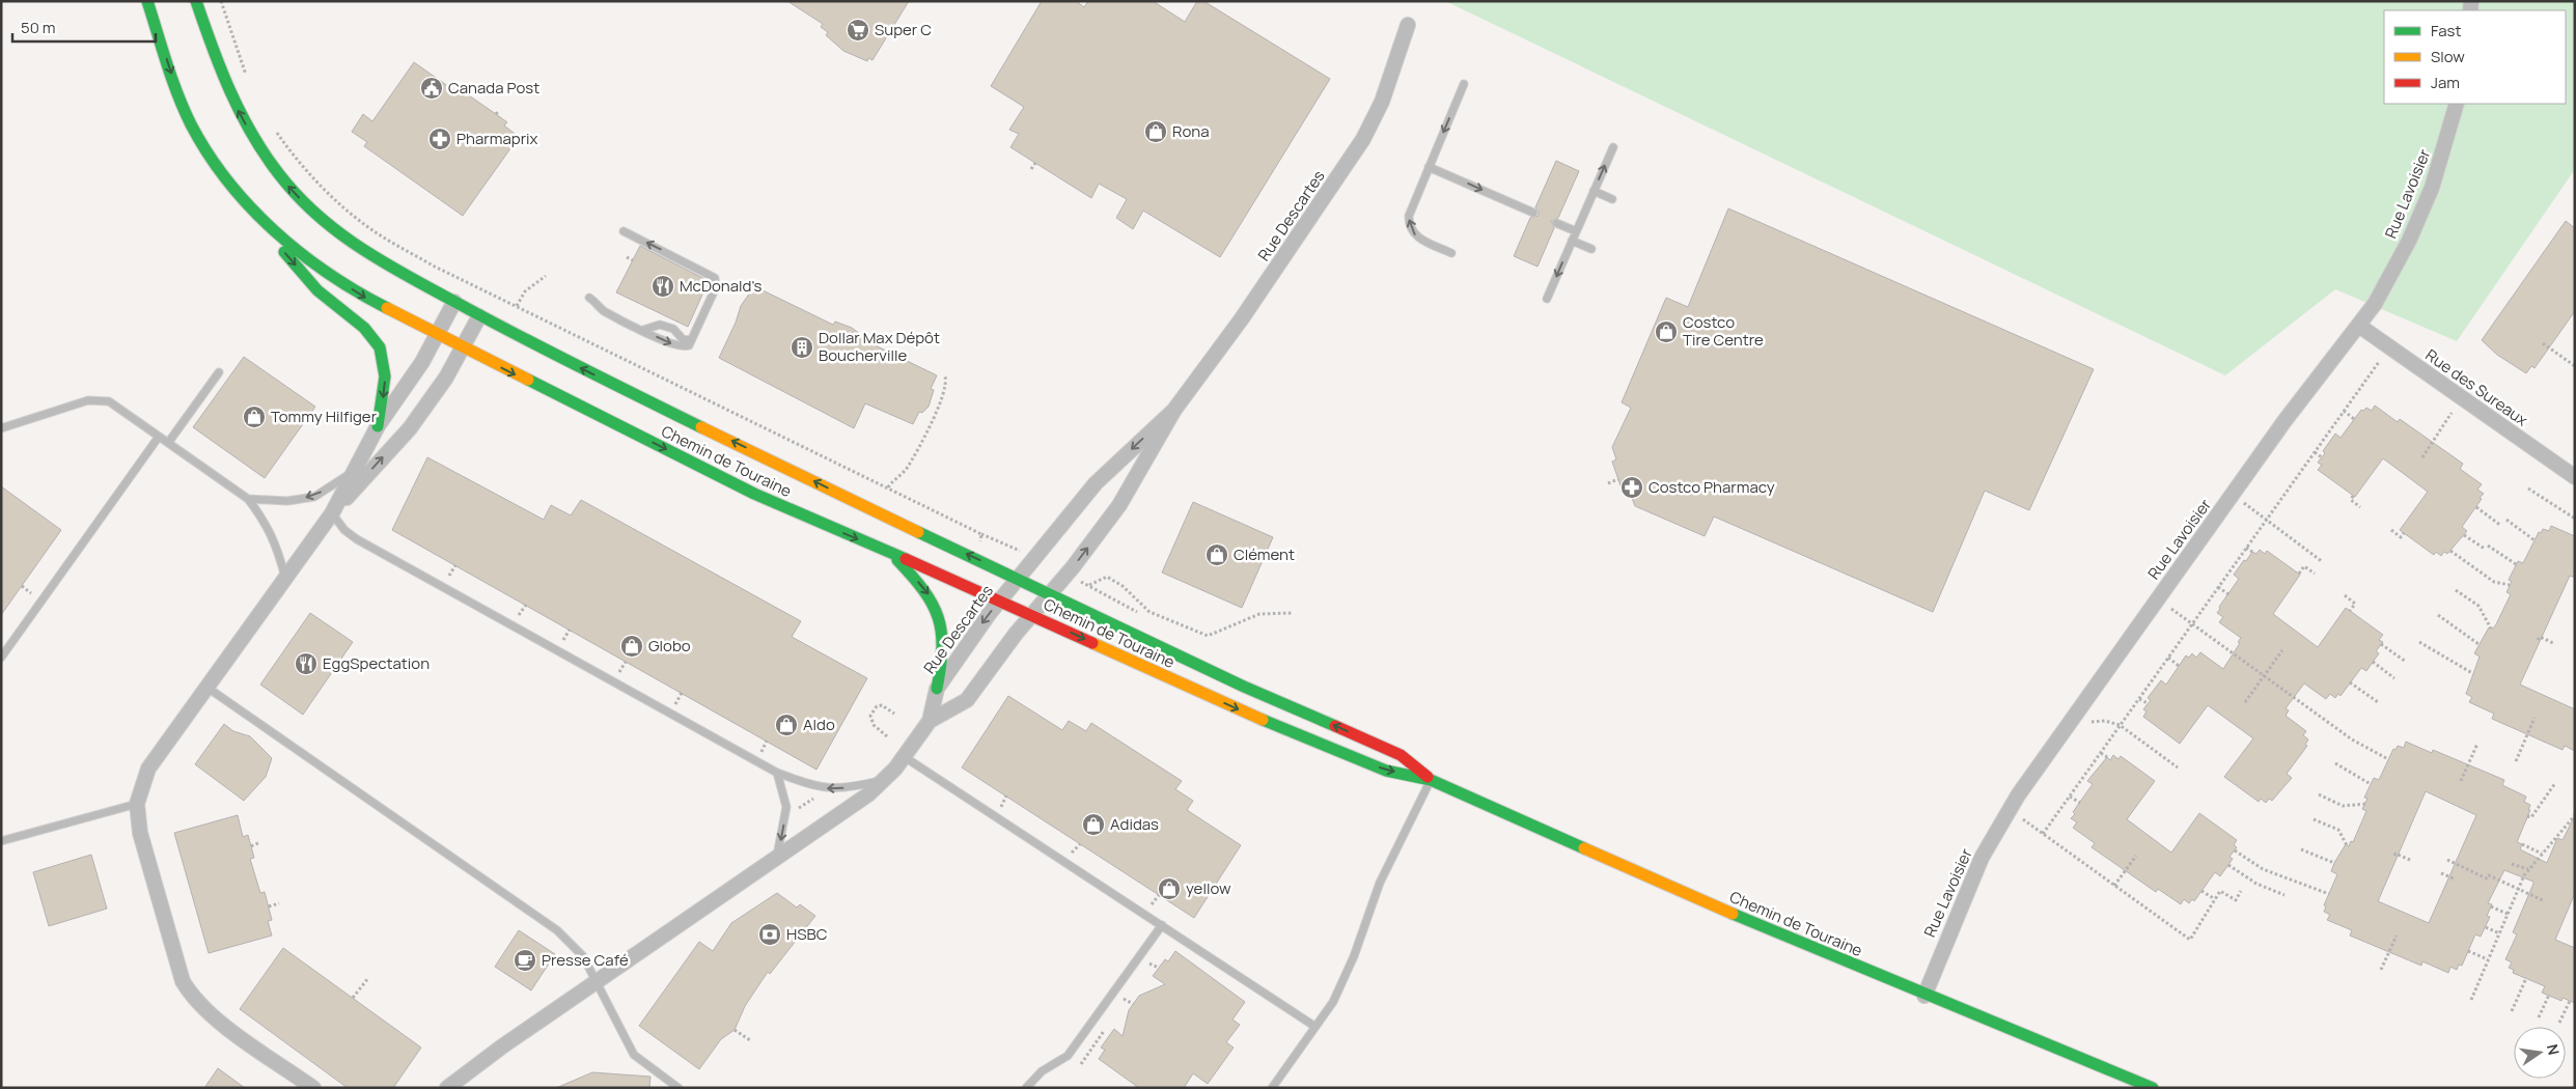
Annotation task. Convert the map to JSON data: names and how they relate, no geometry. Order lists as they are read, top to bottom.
{
  "streets": {
    "street": [
      "Rue Lavoisier",
      "Rue Descartes",
      "Rue des Sureaux",
      "Chemin de Touraine"
    ]
  },
  "crossings": [
    ["Rue Lavoisier", "Rue des Sureaux"],
    ["Rue Lavoisier", "Chemin de Touraine"],
    ["Rue Descartes", "Chemin de Touraine"]
  ],
  "places": {
    "supermarket": ["Super C"],
    "public building": ["Canada Post"],
    "shop": [
      "Rona",
      "Costco Tire Centre",
      "Tommy Hilfiger",
      "Clément",
      "Globo",
      "Aldo",
      "Adidas",
      "yellow"
    ],
    "pharmacy": ["Pharmaprix", "Costco Pharmacy"],
    "restaurant": ["McDonald's", "EggSpectation"],
    "building": ["Dollar Max Dépôt Boucherville"],
    "bank": ["HSBC"],
    "cafe": ["Presse Café"]
  },
  "legend": ["Fast", "Slow", "Jam"],
  "scale_bar": "50 m",
  "north": "right"
}
